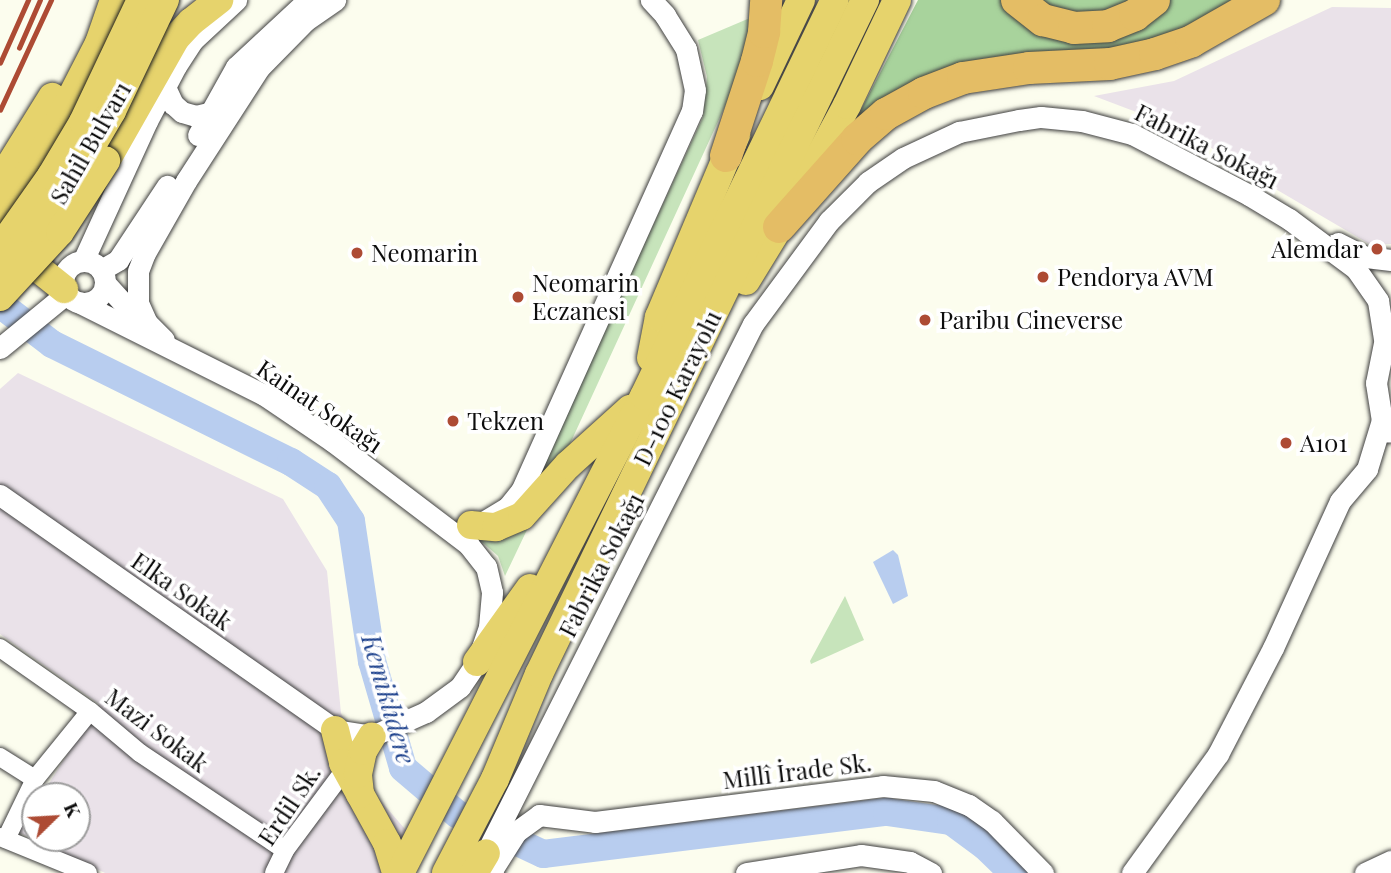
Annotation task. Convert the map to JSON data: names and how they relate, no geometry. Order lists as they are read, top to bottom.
{
  "streets": {
    "highway": ["Sahil Bulvarı", "D-100 Karayolu"],
    "street": [
      "Fabrika Sokağı",
      "Kainat Sokağı",
      "Elka Sokak",
      "Mazi Sokak",
      "Millî İrade Sk.",
      "Erdil Sk."
    ]
  },
  "crossings": [
    ["Fabrika Sokağı", "D-100 Karayolu"],
    ["Mazi Sokak", "Erdil Sk."]
  ],
  "water": ["Kemiklidere"],
  "places": [
    "Alemdar",
    "Neomarin",
    "Pendorya AVM",
    "Neomarin Eczanesi",
    "Paribu Cineverse",
    "Tekzen",
    "A101"
  ],
  "north": "top right"
}
